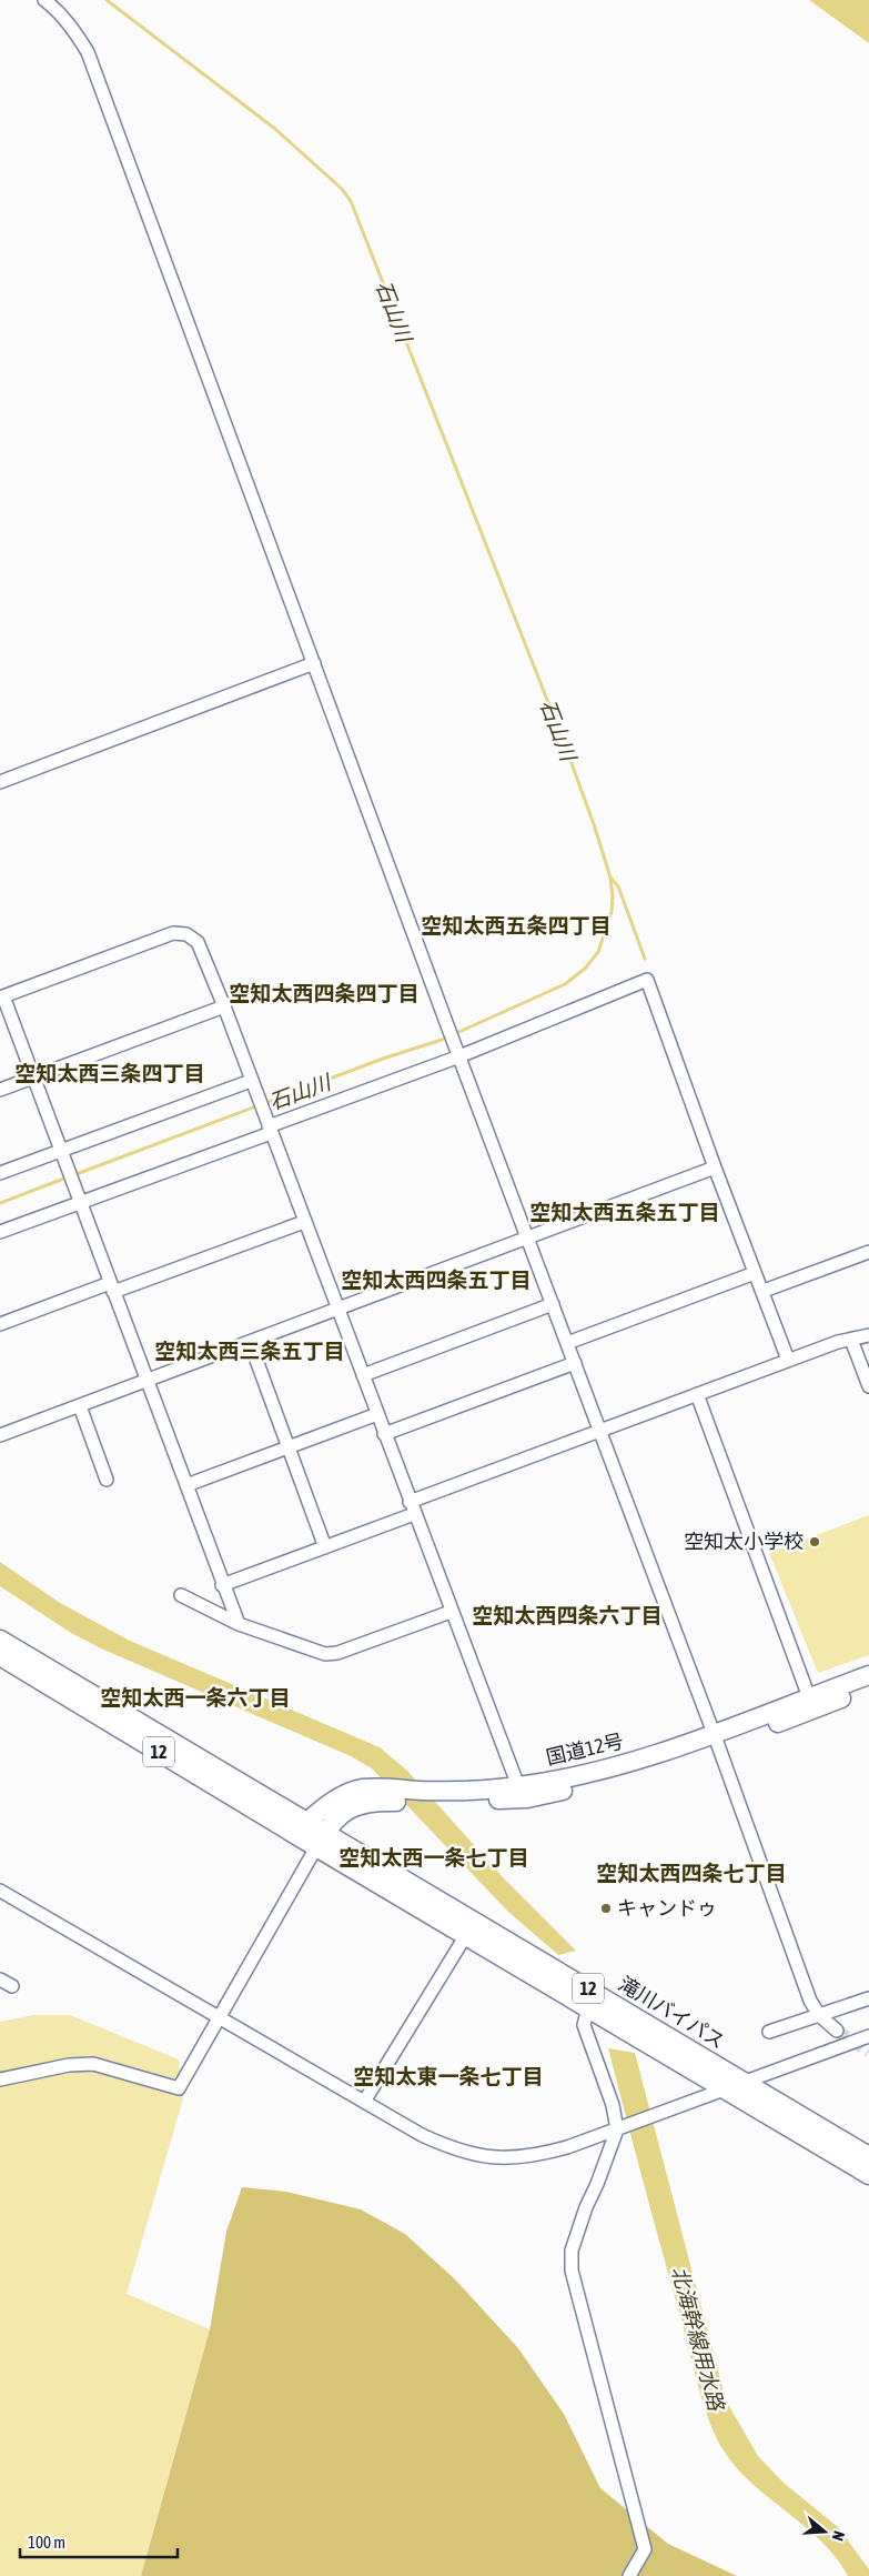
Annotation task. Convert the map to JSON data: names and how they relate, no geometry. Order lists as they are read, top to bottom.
{
  "streets": {
    "highway": ["国道12号", "12", "滝川バイパス"]
  },
  "crossings": [
    ["国道12号", "12"],
    ["国道12号", "滝川バイパス"],
    ["12", "滝川バイパス"]
  ],
  "districts": [
    "空知太西五条四丁目",
    "空知太西四条四丁目",
    "空知太西三条四丁目",
    "空知太西五条五丁目",
    "空知太西四条五丁目",
    "空知太西三条五丁目",
    "空知太西四条六丁目",
    "空知太西一条六丁目",
    "空知太西一条七丁目",
    "空知太西四条七丁目",
    "空知太東一条七丁目"
  ],
  "water": ["石山川", "北海幹線用水路"],
  "places": ["空知太小学校", "キャンドゥ"],
  "scale_bar": "100 m",
  "north": "right"
}
